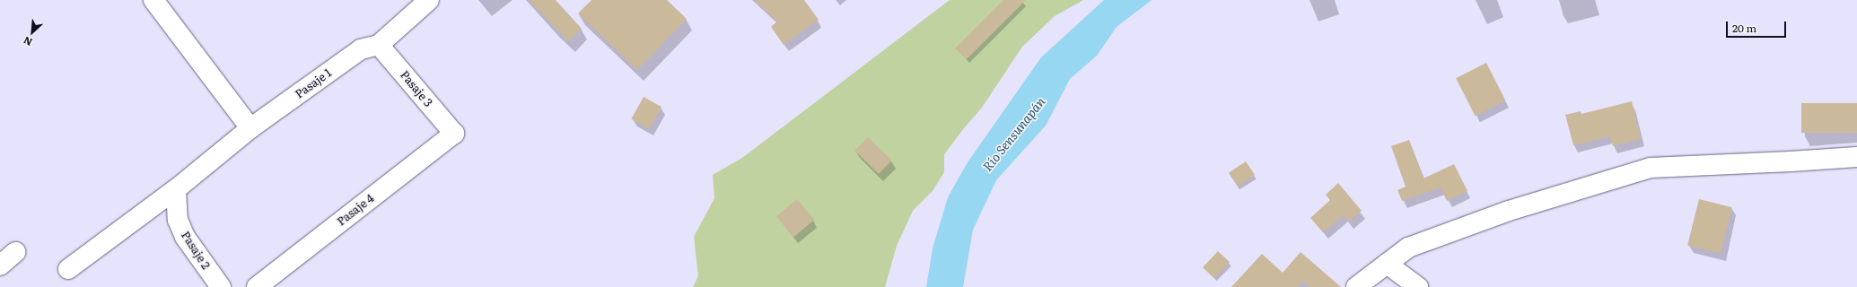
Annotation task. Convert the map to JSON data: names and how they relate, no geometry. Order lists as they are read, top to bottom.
{
  "streets": {
    "street": [
      "Pasaje 1",
      "Pasaje 3",
      "Pasaje 4",
      "Pasaje 2"
    ]
  },
  "crossings": [
    ["Pasaje 1", "Pasaje 3"],
    ["Pasaje 1", "Pasaje 2"],
    ["Pasaje 3", "Pasaje 4"]
  ],
  "water": ["Río Sensunapán"],
  "scale_bar": "20 m",
  "north": "bottom left"
}
